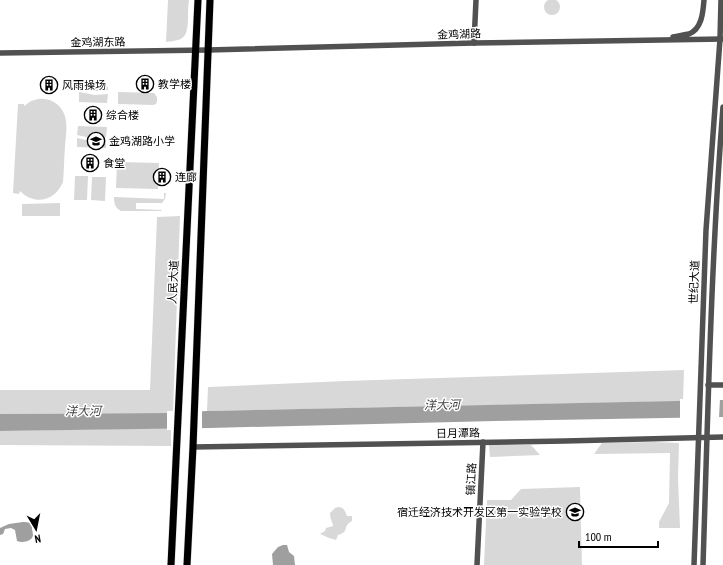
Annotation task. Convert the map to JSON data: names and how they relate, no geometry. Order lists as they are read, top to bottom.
{
  "streets": {
    "main road": ["人民大道"],
    "street": [
      "金鸡湖路",
      "金鸡湖东路",
      "世纪大道",
      "日月潭路",
      "镇江路"
    ]
  },
  "crossings": [
    ["金鸡湖路", "金鸡湖东路"],
    ["金鸡湖路", "人民大道"],
    ["金鸡湖路", "世纪大道"],
    ["金鸡湖东路", "人民大道"],
    ["世纪大道", "日月潭路"],
    ["日月潭路", "镇江路"]
  ],
  "water": ["洋大河"],
  "places": {
    "building": [
      "教学楼",
      "风雨操场",
      "综合楼",
      "食堂",
      "连廊"
    ],
    "school or university": ["金鸡湖路小学", "宿迁经济技术开发区第一实验学校"]
  },
  "scale_bar": "100 m",
  "north": "bottom"
}
